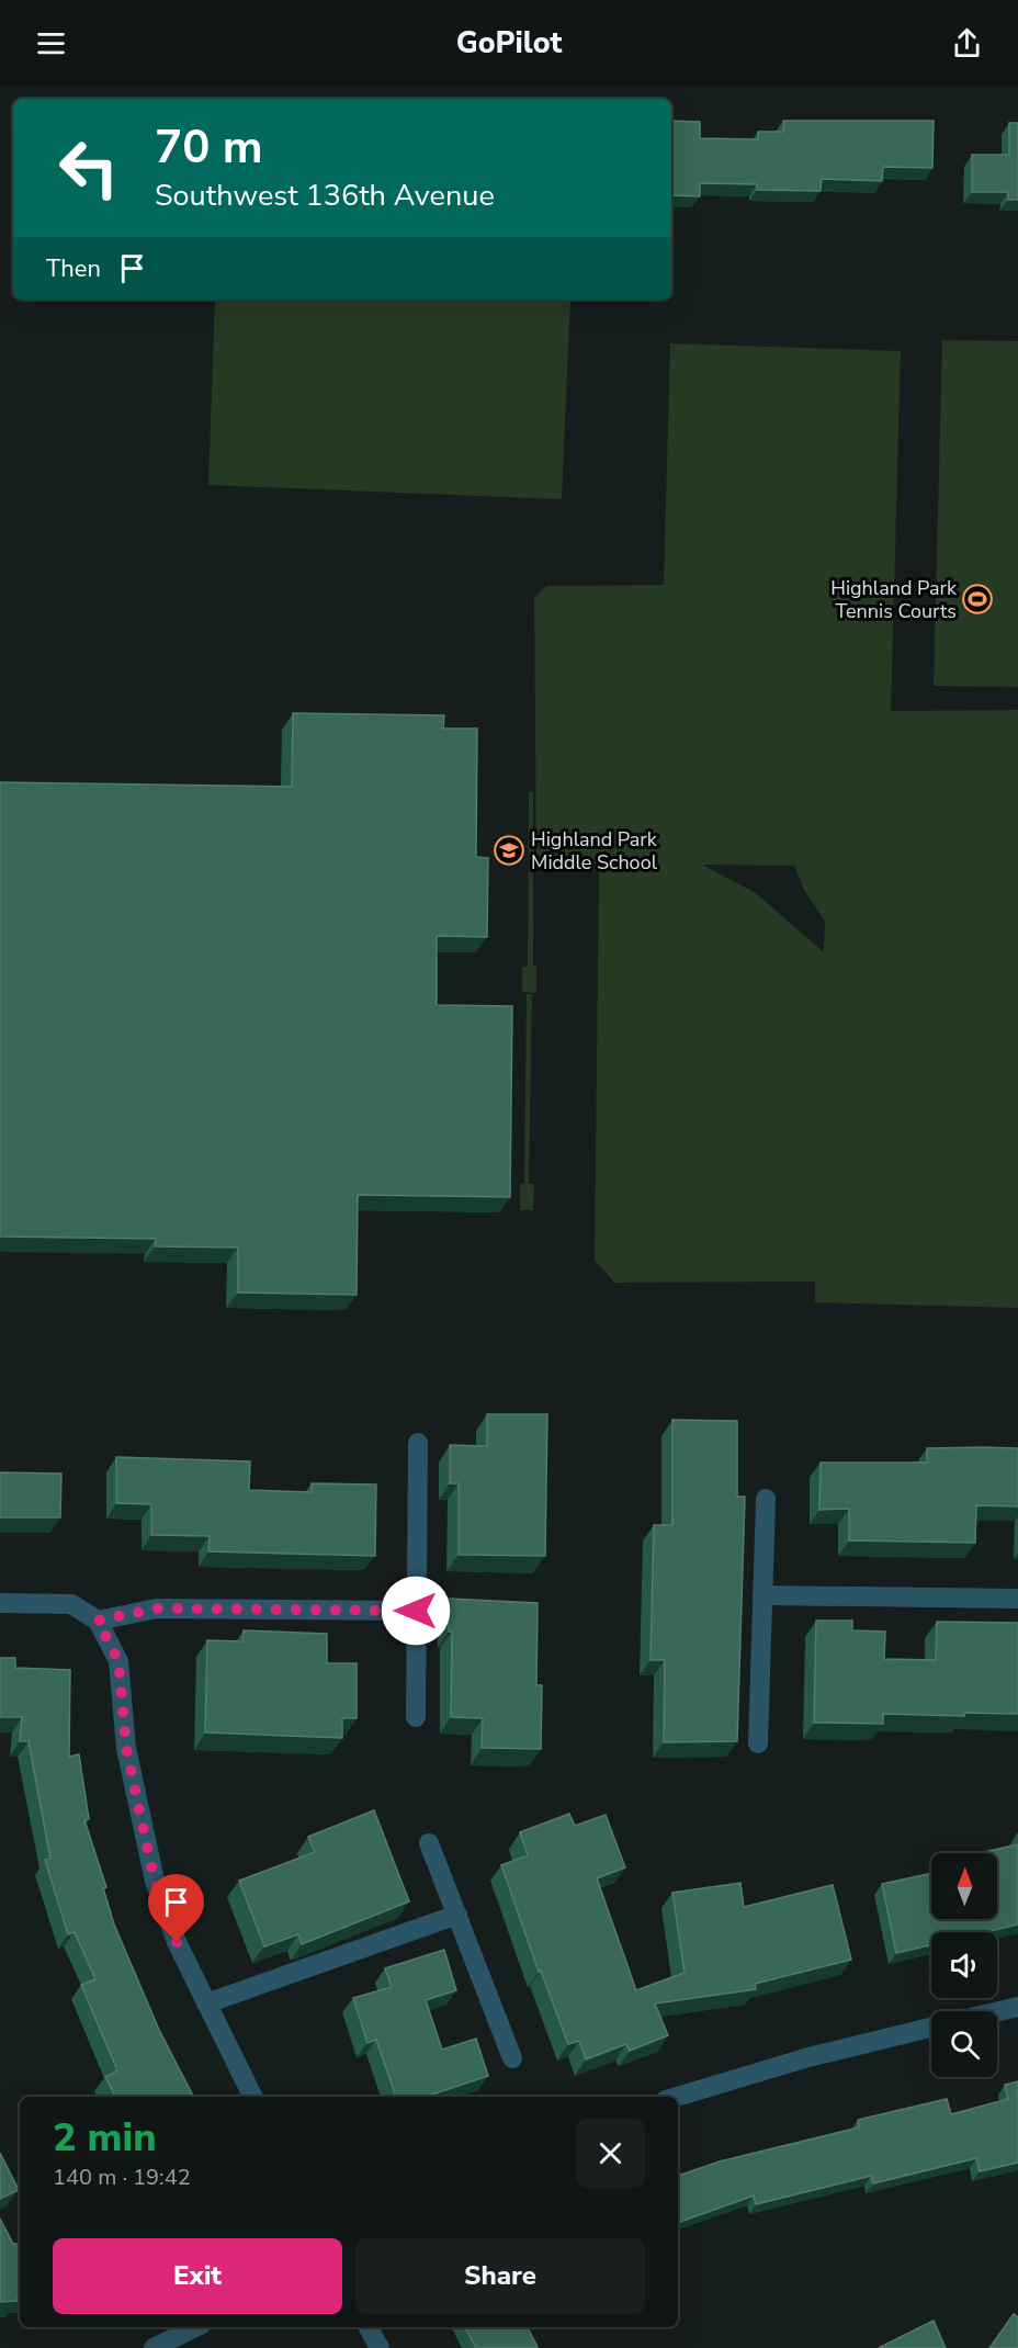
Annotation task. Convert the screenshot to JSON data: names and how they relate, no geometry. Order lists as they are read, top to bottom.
{
  "places": {
    "sports": ["Highland Park Tennis Courts"],
    "school or university": ["Highland Park Middle School"]
  },
  "north": "top",
  "page": {
    "header": "GoPilot",
    "turn": ["70 m", "Southwest 136th Avenue"],
    "then": "Then",
    "heading": ["2 min", "140 m · 19:42"],
    "buttons": ["Exit", "Share"]
  }
}
